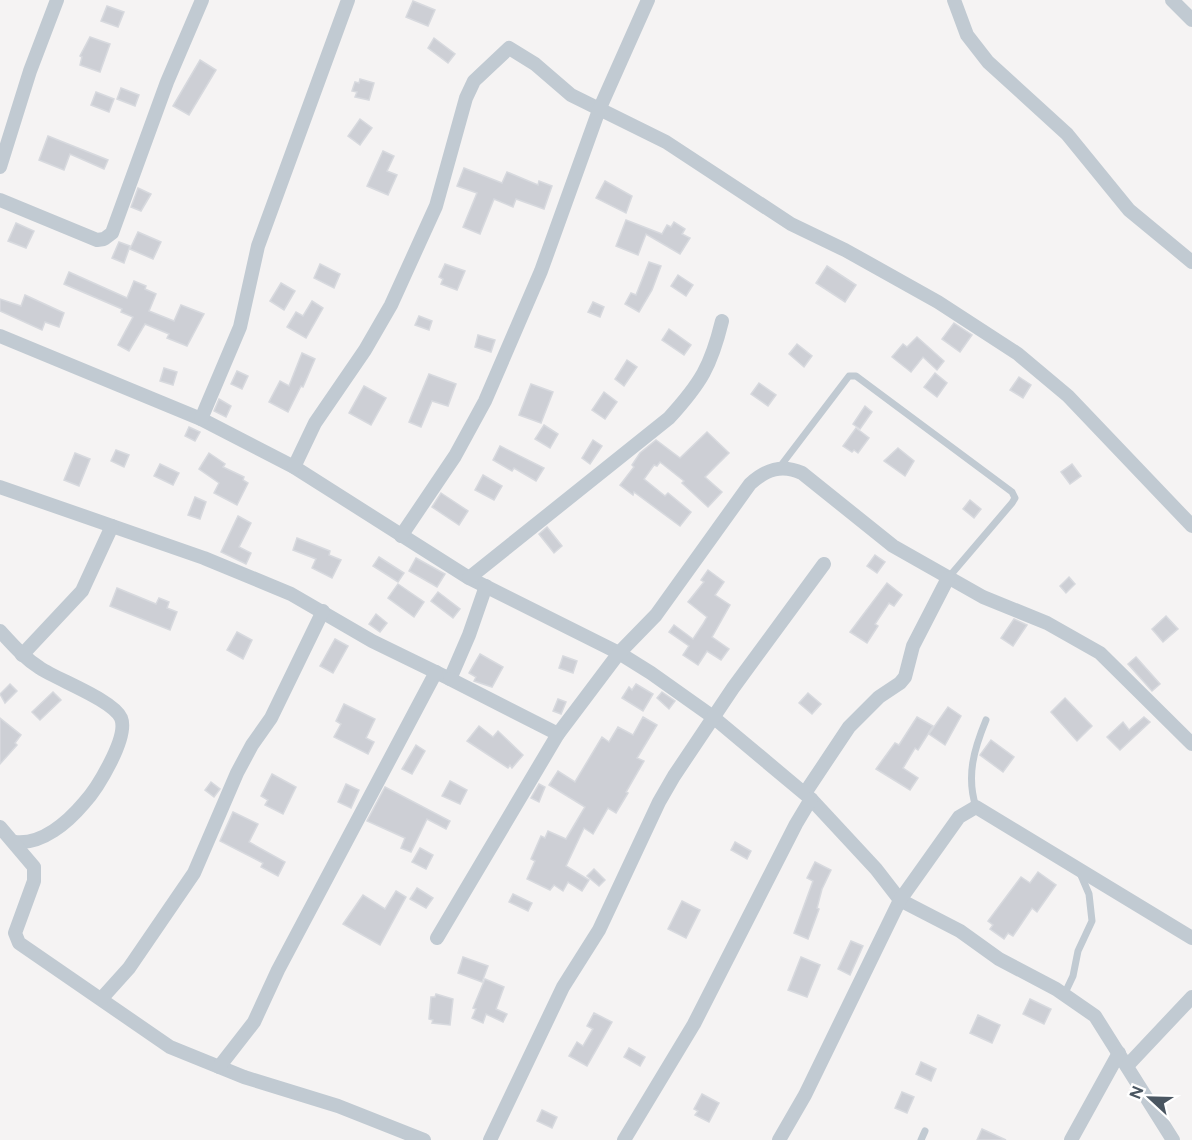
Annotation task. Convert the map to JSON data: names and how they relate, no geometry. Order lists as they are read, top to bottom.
{
  "north": "left"
}
